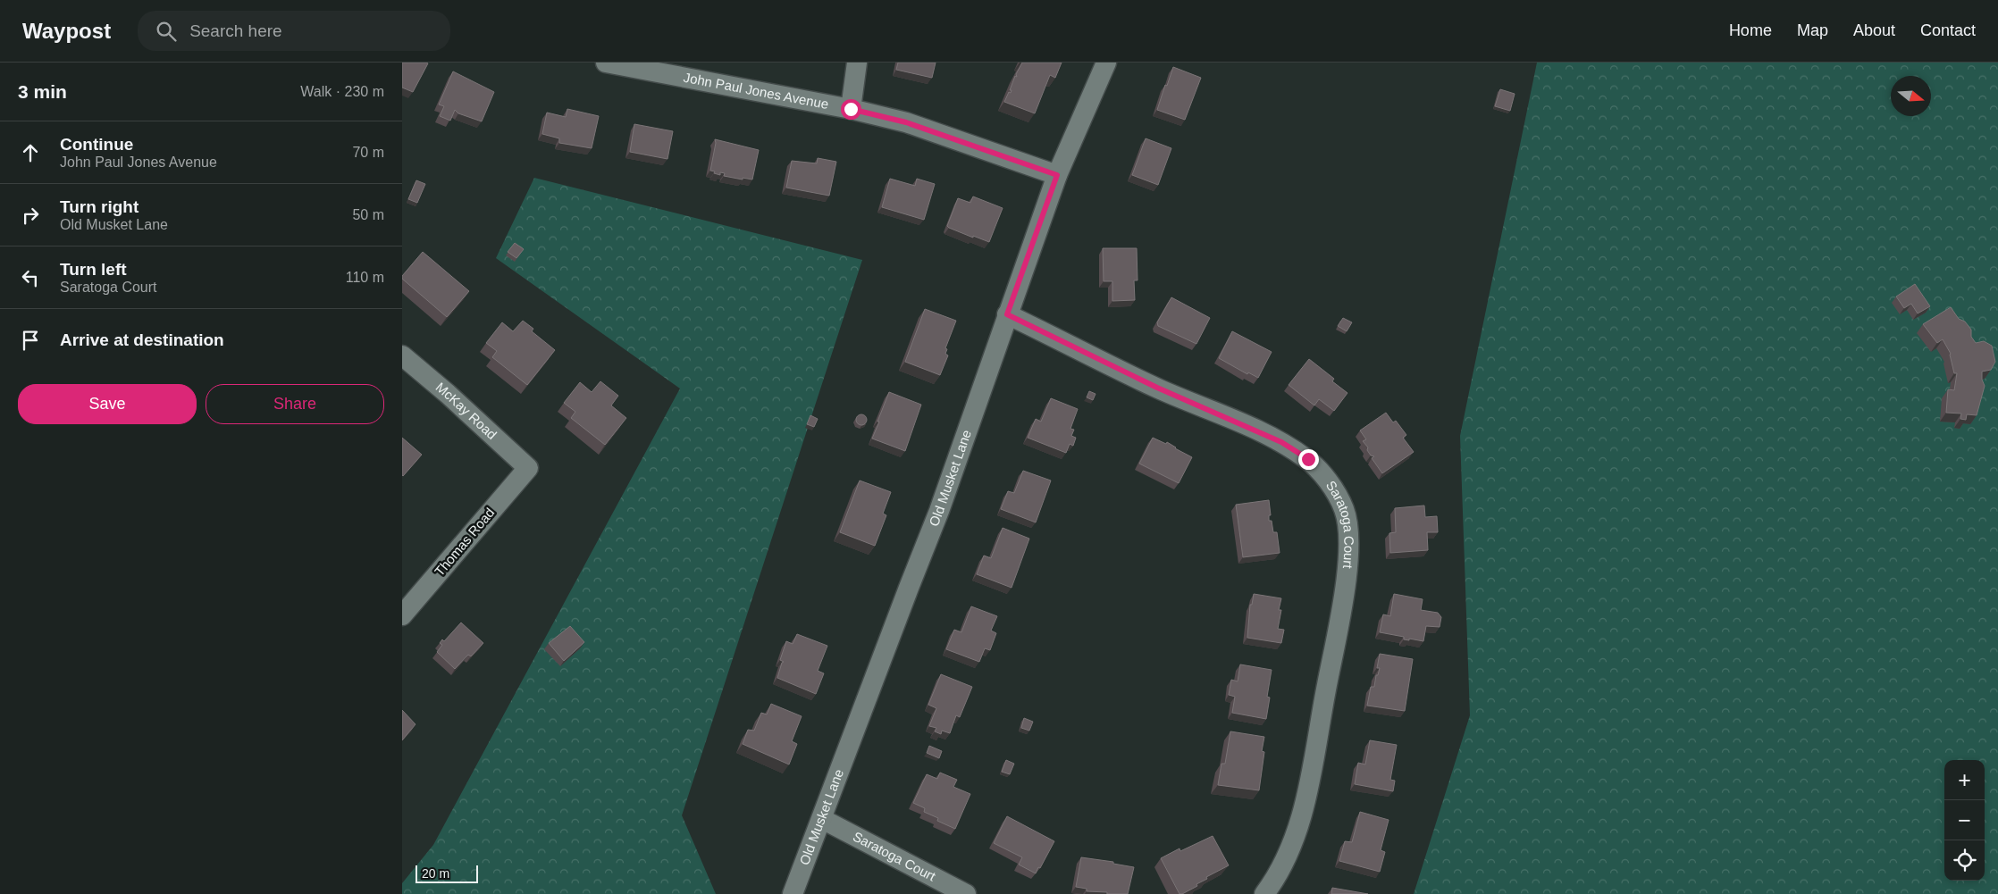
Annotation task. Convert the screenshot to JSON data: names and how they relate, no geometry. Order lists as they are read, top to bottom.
{
  "streets": {
    "street": [
      "John Paul Jones Avenue",
      "McKay Road",
      "Old Musket Lane",
      "Saratoga Court",
      "Thomas Road"
    ]
  },
  "crossings": [
    ["John Paul Jones Avenue", "Old Musket Lane"],
    ["McKay Road", "Thomas Road"],
    ["Old Musket Lane", "Saratoga Court"]
  ],
  "scale_bar": "20 m",
  "north": "right",
  "page": {
    "header": "Waypost",
    "search": "Search here",
    "nav": [
      "Home",
      "Map",
      "About",
      "Contact"
    ],
    "heading": ["3 min", "Walk · 230 m"],
    "list": [
      ["Continue", "John Paul Jones Avenue", "70 m"],
      ["Turn right", "Old Musket Lane", "50 m"],
      ["Turn left", "Saratoga Court", "110 m"],
      "Arrive at destination"
    ],
    "buttons": ["Save", "Share"],
    "map_buttons": ["+", "−"],
    "scale": "20 m"
  }
}
